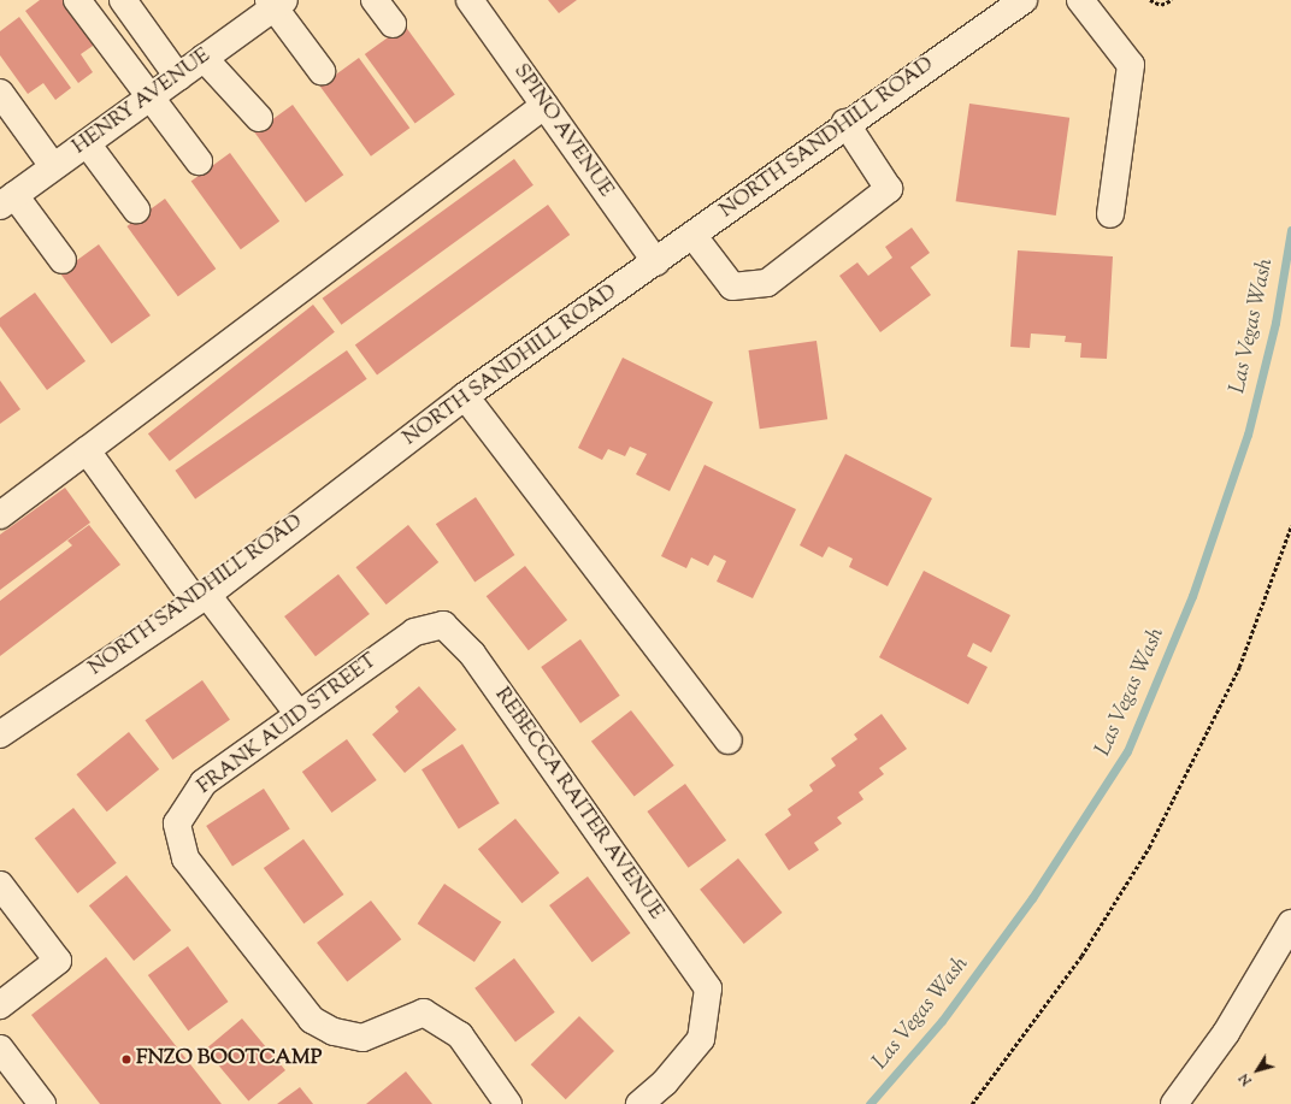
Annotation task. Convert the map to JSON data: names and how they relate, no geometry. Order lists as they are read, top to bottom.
{
  "streets": {
    "street": [
      "HENRY AVENUE",
      "SPINO AVENUE",
      "NORTH SANDHILL ROAD",
      "FRANK AUID STREET",
      "REBECCA RAITER AVENUE"
    ]
  },
  "crossings": [
    ["SPINO AVENUE", "NORTH SANDHILL ROAD"],
    ["FRANK AUID STREET", "REBECCA RAITER AVENUE"]
  ],
  "water": ["Las Vegas Wash"],
  "places": ["FNZO BOOTCAMP"],
  "north": "bottom left"
}
